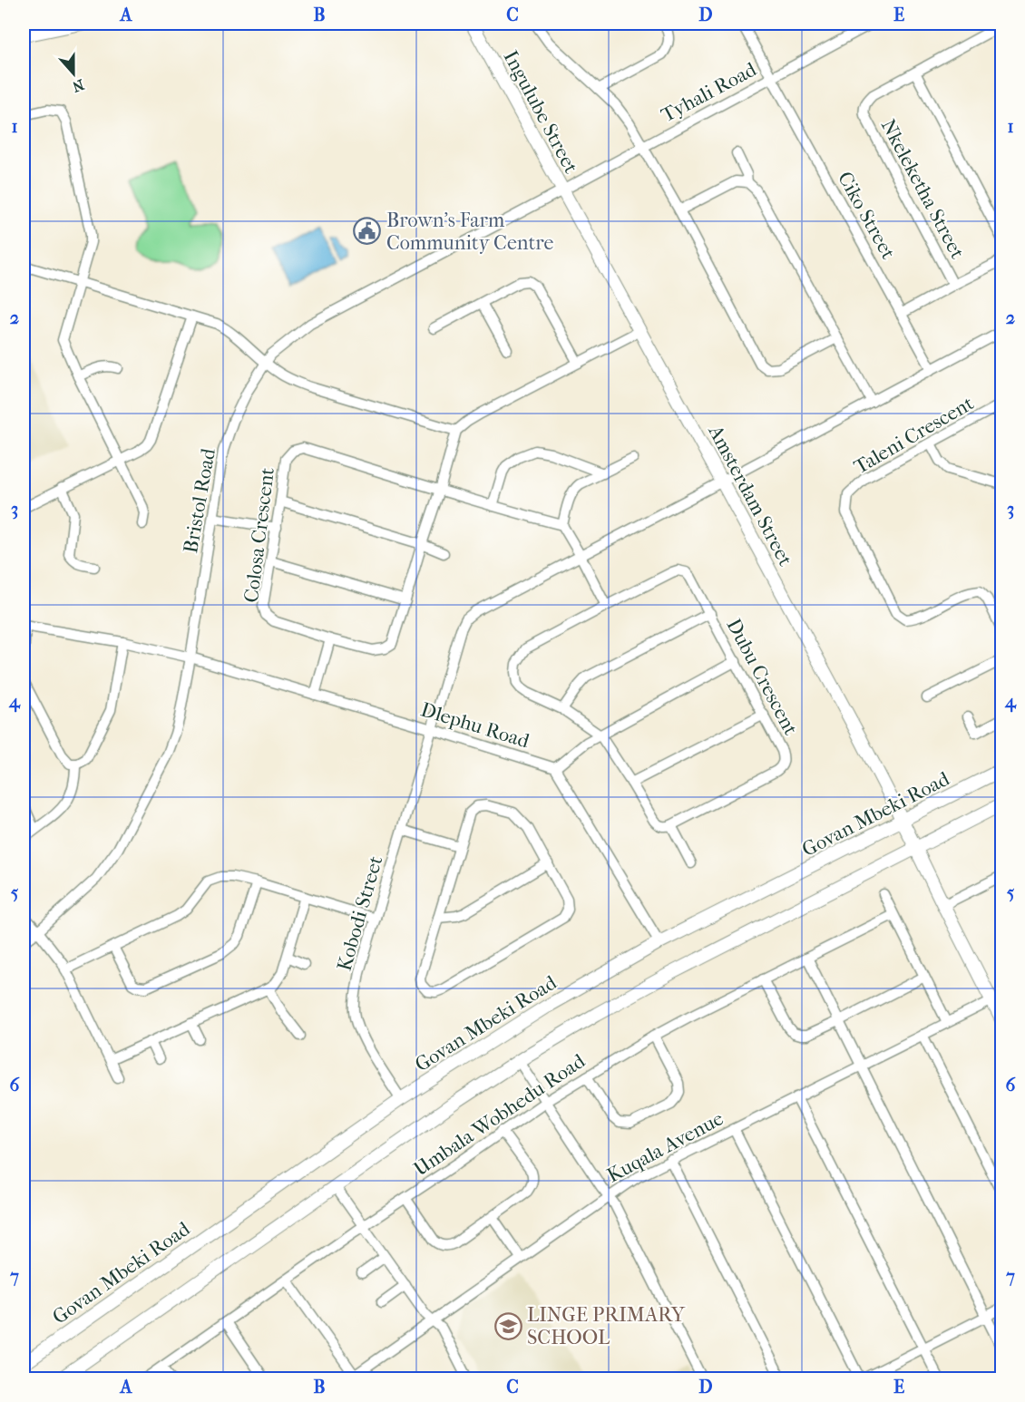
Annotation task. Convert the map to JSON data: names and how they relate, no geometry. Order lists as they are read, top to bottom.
{
  "streets": {
    "main road": ["Ingulube Street", "Amsterdam Street", "Govan Mbeki Road"],
    "street": [
      "Tyhali Road",
      "Nkeleketha Street",
      "Ciko Street",
      "Taleni Crescent",
      "Bristol Road",
      "Colosa Crescent",
      "Dubu Crescent",
      "Dlephu Road",
      "Kobodi Street",
      "Umbala Wobhedu Road",
      "Kuqala Avenue"
    ]
  },
  "crossings": [
    ["Tyhali Road", "Ingulube Street"],
    ["Tyhali Road", "Ciko Street"],
    ["Tyhali Road", "Amsterdam Street"],
    ["Tyhali Road", "Bristol Road"],
    ["Ingulube Street", "Amsterdam Street"],
    ["Ingulube Street", "Bristol Road"],
    ["Ciko Street", "Kobodi Street"],
    ["Amsterdam Street", "Bristol Road"],
    ["Amsterdam Street", "Govan Mbeki Road"],
    ["Amsterdam Street", "Kobodi Street"],
    ["Amsterdam Street", "Kuqala Avenue"],
    ["Bristol Road", "Dlephu Road"],
    ["Dlephu Road", "Kobodi Street"],
    ["Govan Mbeki Road", "Kobodi Street"]
  ],
  "places": {
    "public building": ["Brown's Farm Community Centre"],
    "school or university": ["LINGE PRIMARY SCHOOL"]
  },
  "north": "bottom",
  "grid": {
    "columns": [
      "A",
      "B",
      "C",
      "D",
      "E"
    ],
    "rows": [
      "1",
      "2",
      "3",
      "4",
      "5",
      "6",
      "7"
    ]
  }
}
